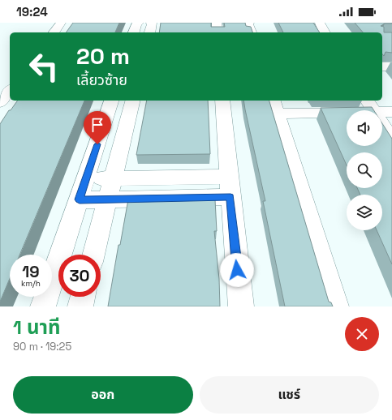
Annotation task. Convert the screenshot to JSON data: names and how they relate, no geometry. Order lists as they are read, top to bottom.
{
  "page": {
    "status": "19:24",
    "turn": ["20 m", "เลี้ยวซ้าย"],
    "speed": "19 km/h",
    "limit": "30",
    "heading": ["1 นาที", "90 m · 19:25"],
    "buttons": ["ออก", "แชร์"]
  }
}
